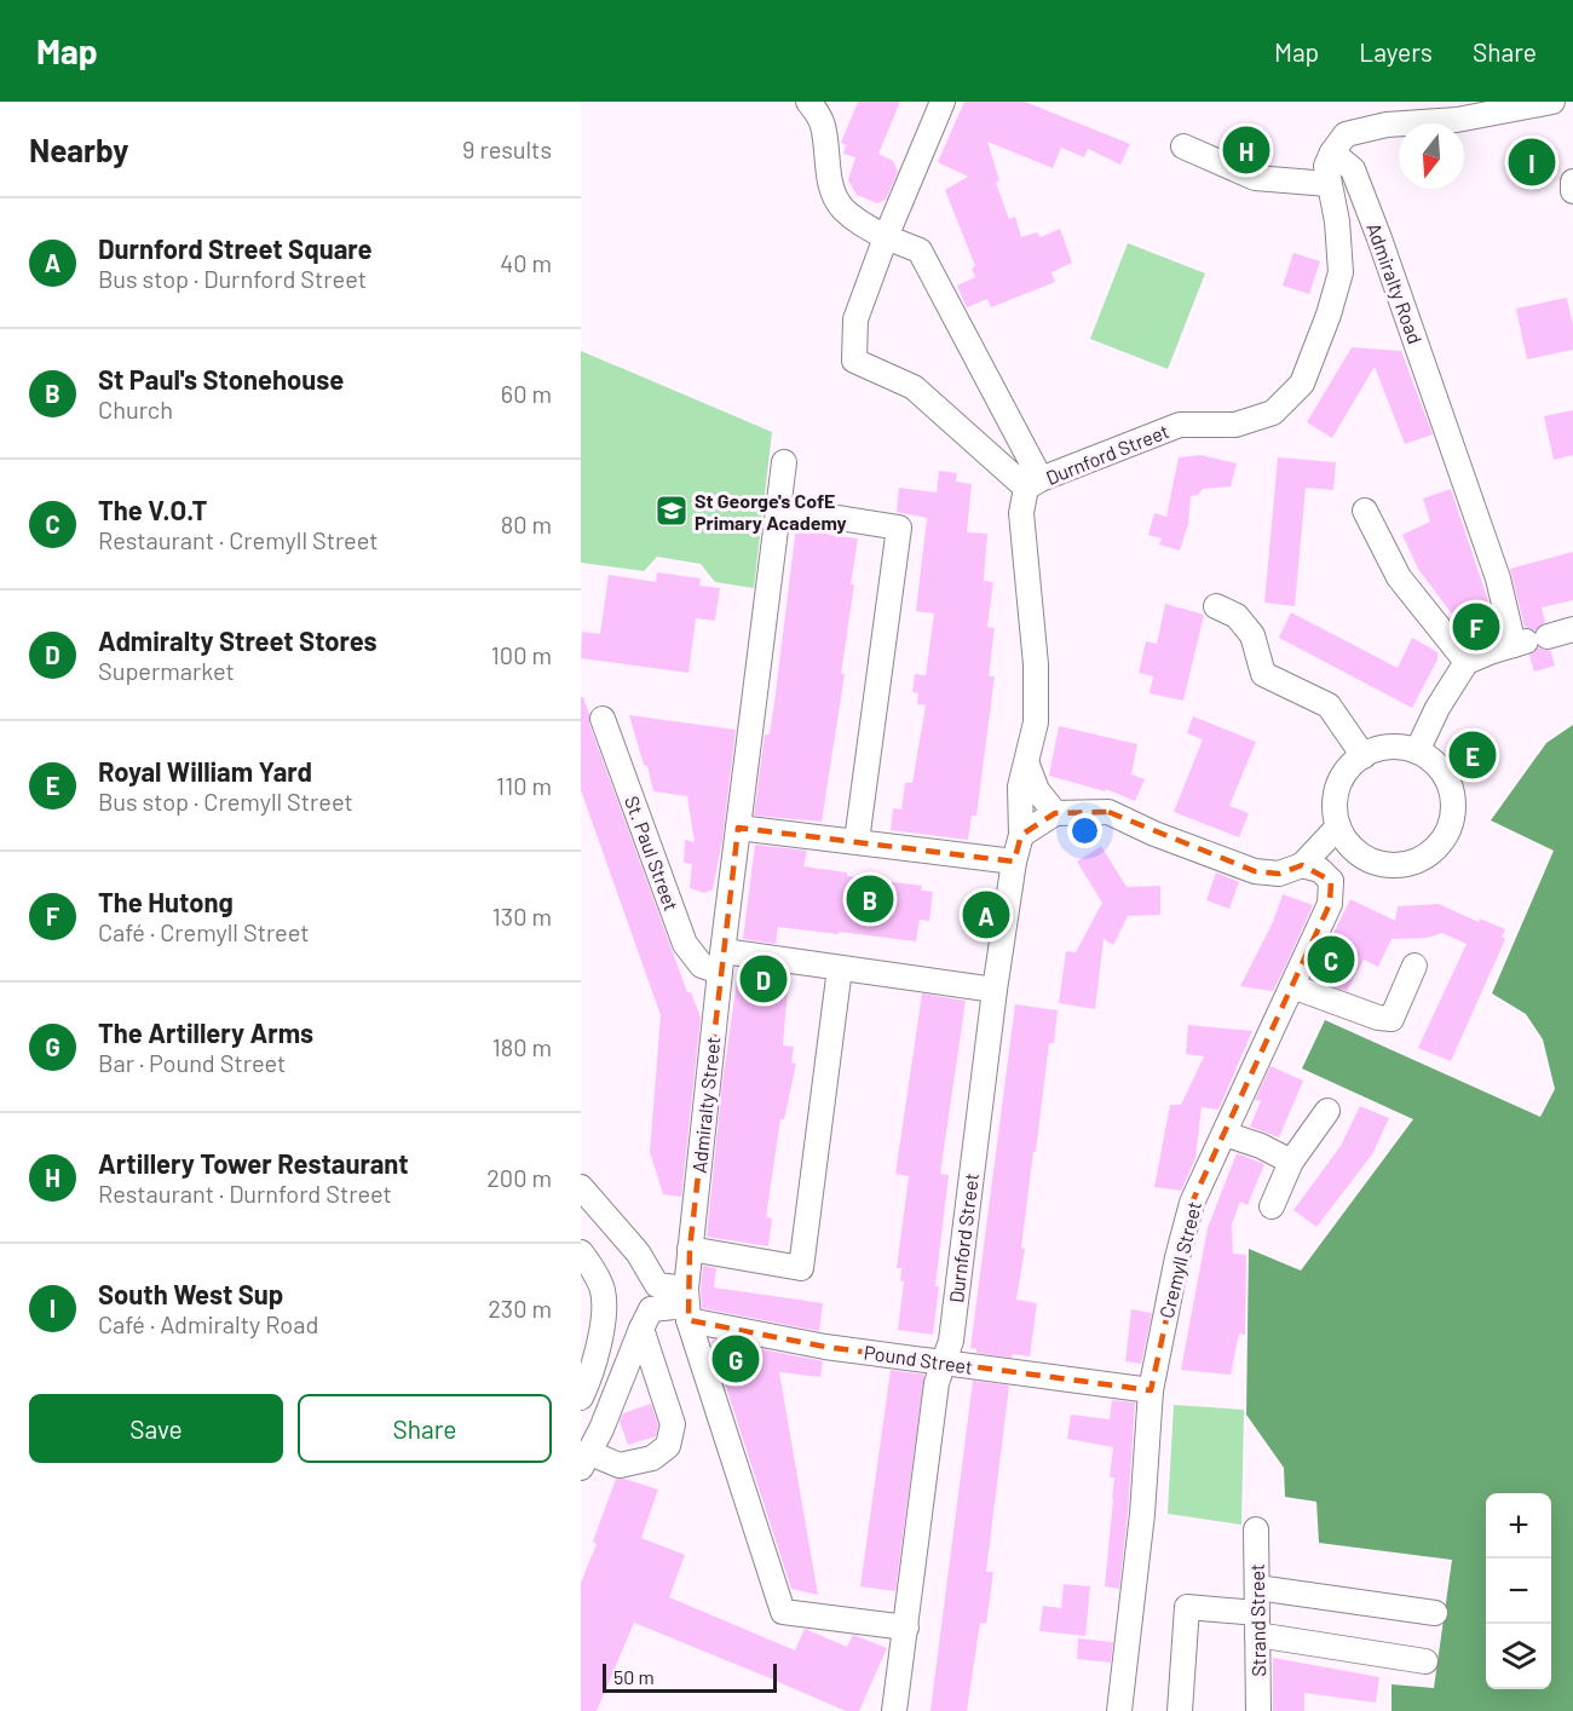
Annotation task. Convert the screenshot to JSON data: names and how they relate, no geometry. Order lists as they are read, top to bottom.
{
  "streets": {
    "street": [
      "Admiralty Road",
      "Durnford Street",
      "St. Paul Street",
      "Admiralty Street",
      "Cremyll Street",
      "Pound Street",
      "Strand Street"
    ]
  },
  "crossings": [
    ["Admiralty Road", "Durnford Street"],
    ["Durnford Street", "Admiralty Street"],
    ["Durnford Street", "Pound Street"],
    ["St. Paul Street", "Admiralty Street"],
    ["Admiralty Street", "Pound Street"],
    ["Cremyll Street", "Pound Street"]
  ],
  "places": {
    "school or university": ["St George's CofE Primary Academy"]
  },
  "scale_bar": "50 m",
  "north": "bottom",
  "page": {
    "header": "Map",
    "nav": ["Map", "Layers", "Share"],
    "heading": ["Nearby", "9 results"],
    "pins": [
      "H",
      "I",
      "F",
      "E",
      "B",
      "A",
      "C",
      "D",
      "G"
    ],
    "list": [
      {
        "mark": "A",
        "name": "Durnford Street Square",
        "note": "Bus stop · Durnford Street",
        "value": "40 m"
      },
      {
        "mark": "B",
        "name": "St Paul's Stonehouse",
        "note": "Church",
        "value": "60 m"
      },
      {
        "mark": "C",
        "name": "The V.O.T",
        "note": "Restaurant · Cremyll Street",
        "value": "80 m"
      },
      {
        "mark": "D",
        "name": "Admiralty Street Stores",
        "note": "Supermarket",
        "value": "100 m"
      },
      {
        "mark": "E",
        "name": "Royal William Yard",
        "note": "Bus stop · Cremyll Street",
        "value": "110 m"
      },
      {
        "mark": "F",
        "name": "The Hutong",
        "note": "Café · Cremyll Street",
        "value": "130 m"
      },
      {
        "mark": "G",
        "name": "The Artillery Arms",
        "note": "Bar · Pound Street",
        "value": "180 m"
      },
      {
        "mark": "H",
        "name": "Artillery Tower Restaurant",
        "note": "Restaurant · Durnford Street",
        "value": "200 m"
      },
      {
        "mark": "I",
        "name": "South West Sup",
        "note": "Café · Admiralty Road",
        "value": "230 m"
      }
    ],
    "buttons": ["Save", "Share"],
    "map_buttons": ["+", "−"],
    "scale": "50 m"
  }
}
